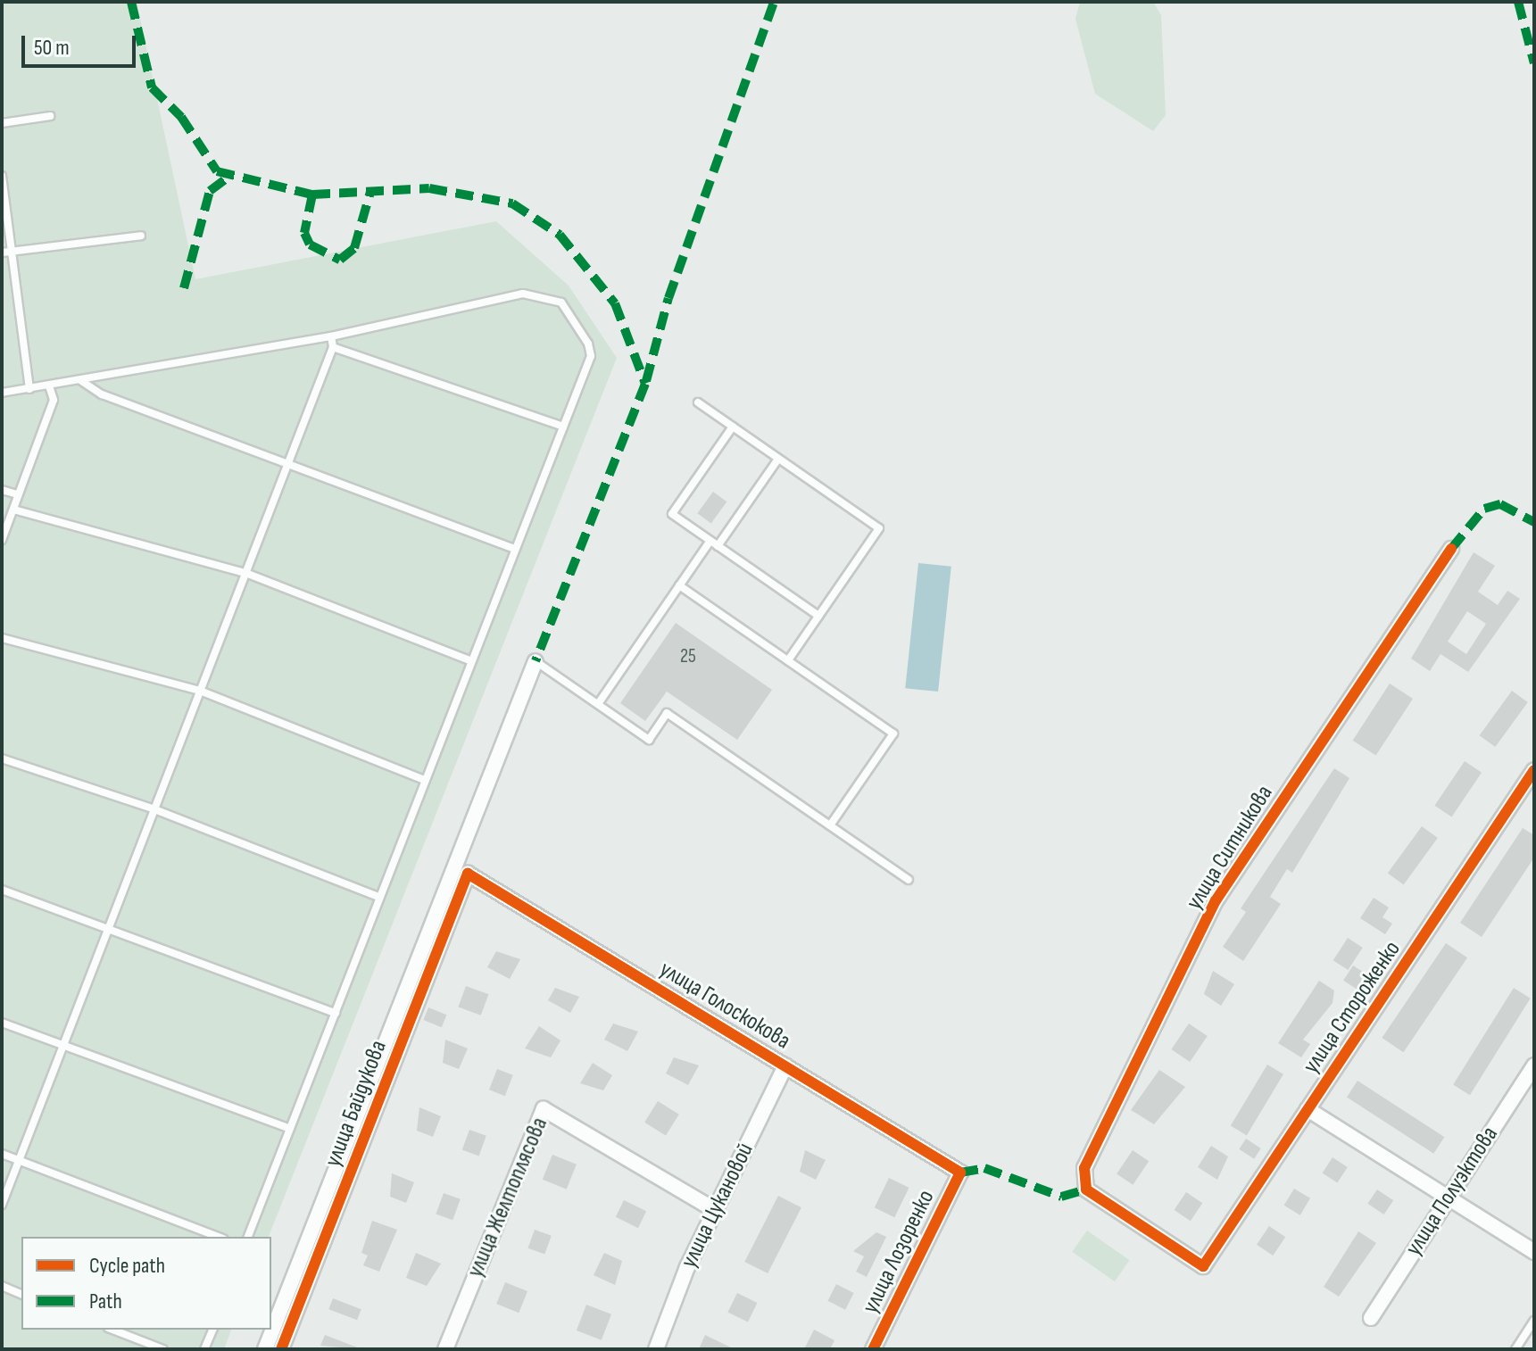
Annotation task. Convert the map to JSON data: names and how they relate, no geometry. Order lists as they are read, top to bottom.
{
  "streets": {
    "street": [
      "улица Ситникова",
      "улица Голоскокова",
      "улица Стороженко",
      "улица Байдукова",
      "улица Полуэктова",
      "улица Желтоплясова",
      "улица Цукановой",
      "улица Лозоренко"
    ]
  },
  "crossings": [
    ["улица Ситникова", "улица Стороженко"],
    ["улица Голоскокова", "улица Байдукова"],
    ["улица Голоскокова", "улица Цукановой"],
    ["улица Голоскокова", "улица Лозоренко"],
    ["улица Желтоплясова", "улица Цукановой"]
  ],
  "house_numbers": ["25"],
  "legend": ["Cycle path", "Path"],
  "scale_bar": "50 m"
}
